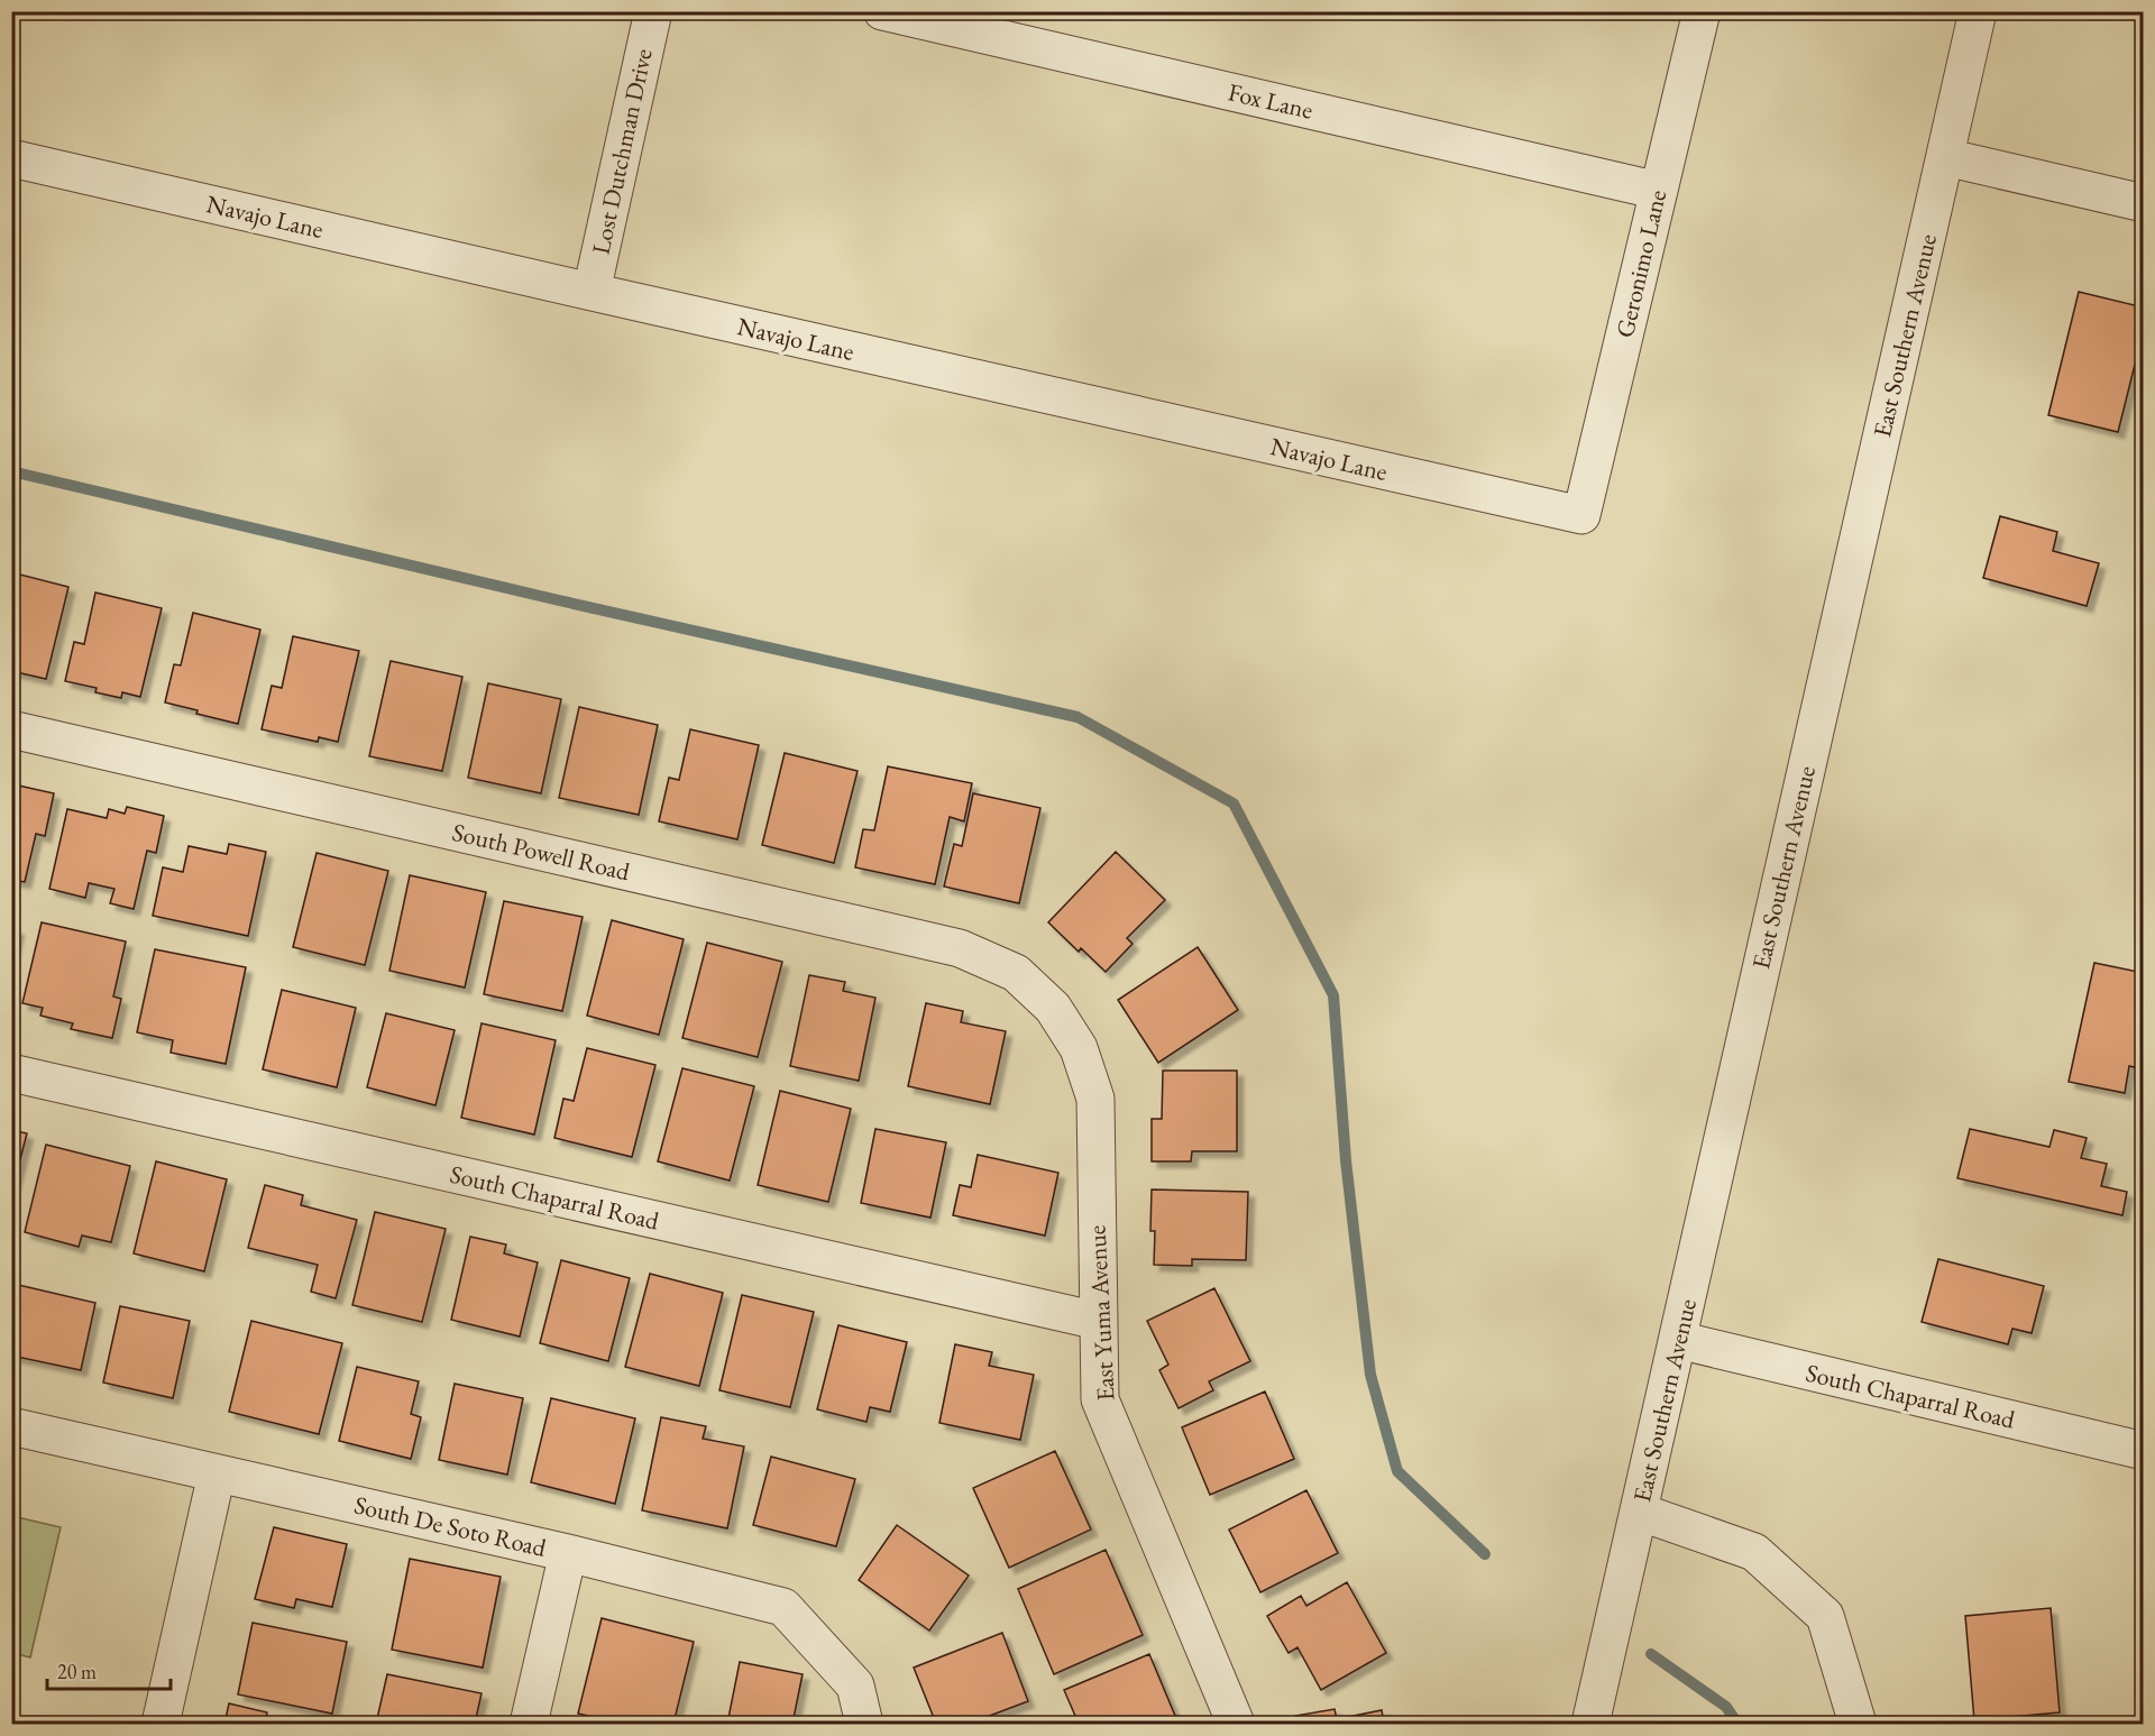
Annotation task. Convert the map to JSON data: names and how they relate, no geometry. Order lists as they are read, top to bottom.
{
  "streets": {
    "street": [
      "Fox Lane",
      "Lost Dutchman Drive",
      "Navajo Lane",
      "Geronimo Lane",
      "East Southern Avenue",
      "South Powell Road",
      "South Chaparral Road",
      "East Yuma Avenue",
      "South De Soto Road"
    ]
  },
  "crossings": [
    ["Fox Lane", "Geronimo Lane"],
    ["Lost Dutchman Drive", "Navajo Lane"],
    ["Navajo Lane", "Geronimo Lane"],
    ["East Southern Avenue", "South Chaparral Road"],
    ["South Powell Road", "East Yuma Avenue"],
    ["South Chaparral Road", "East Yuma Avenue"]
  ],
  "scale_bar": "20 m"
}
